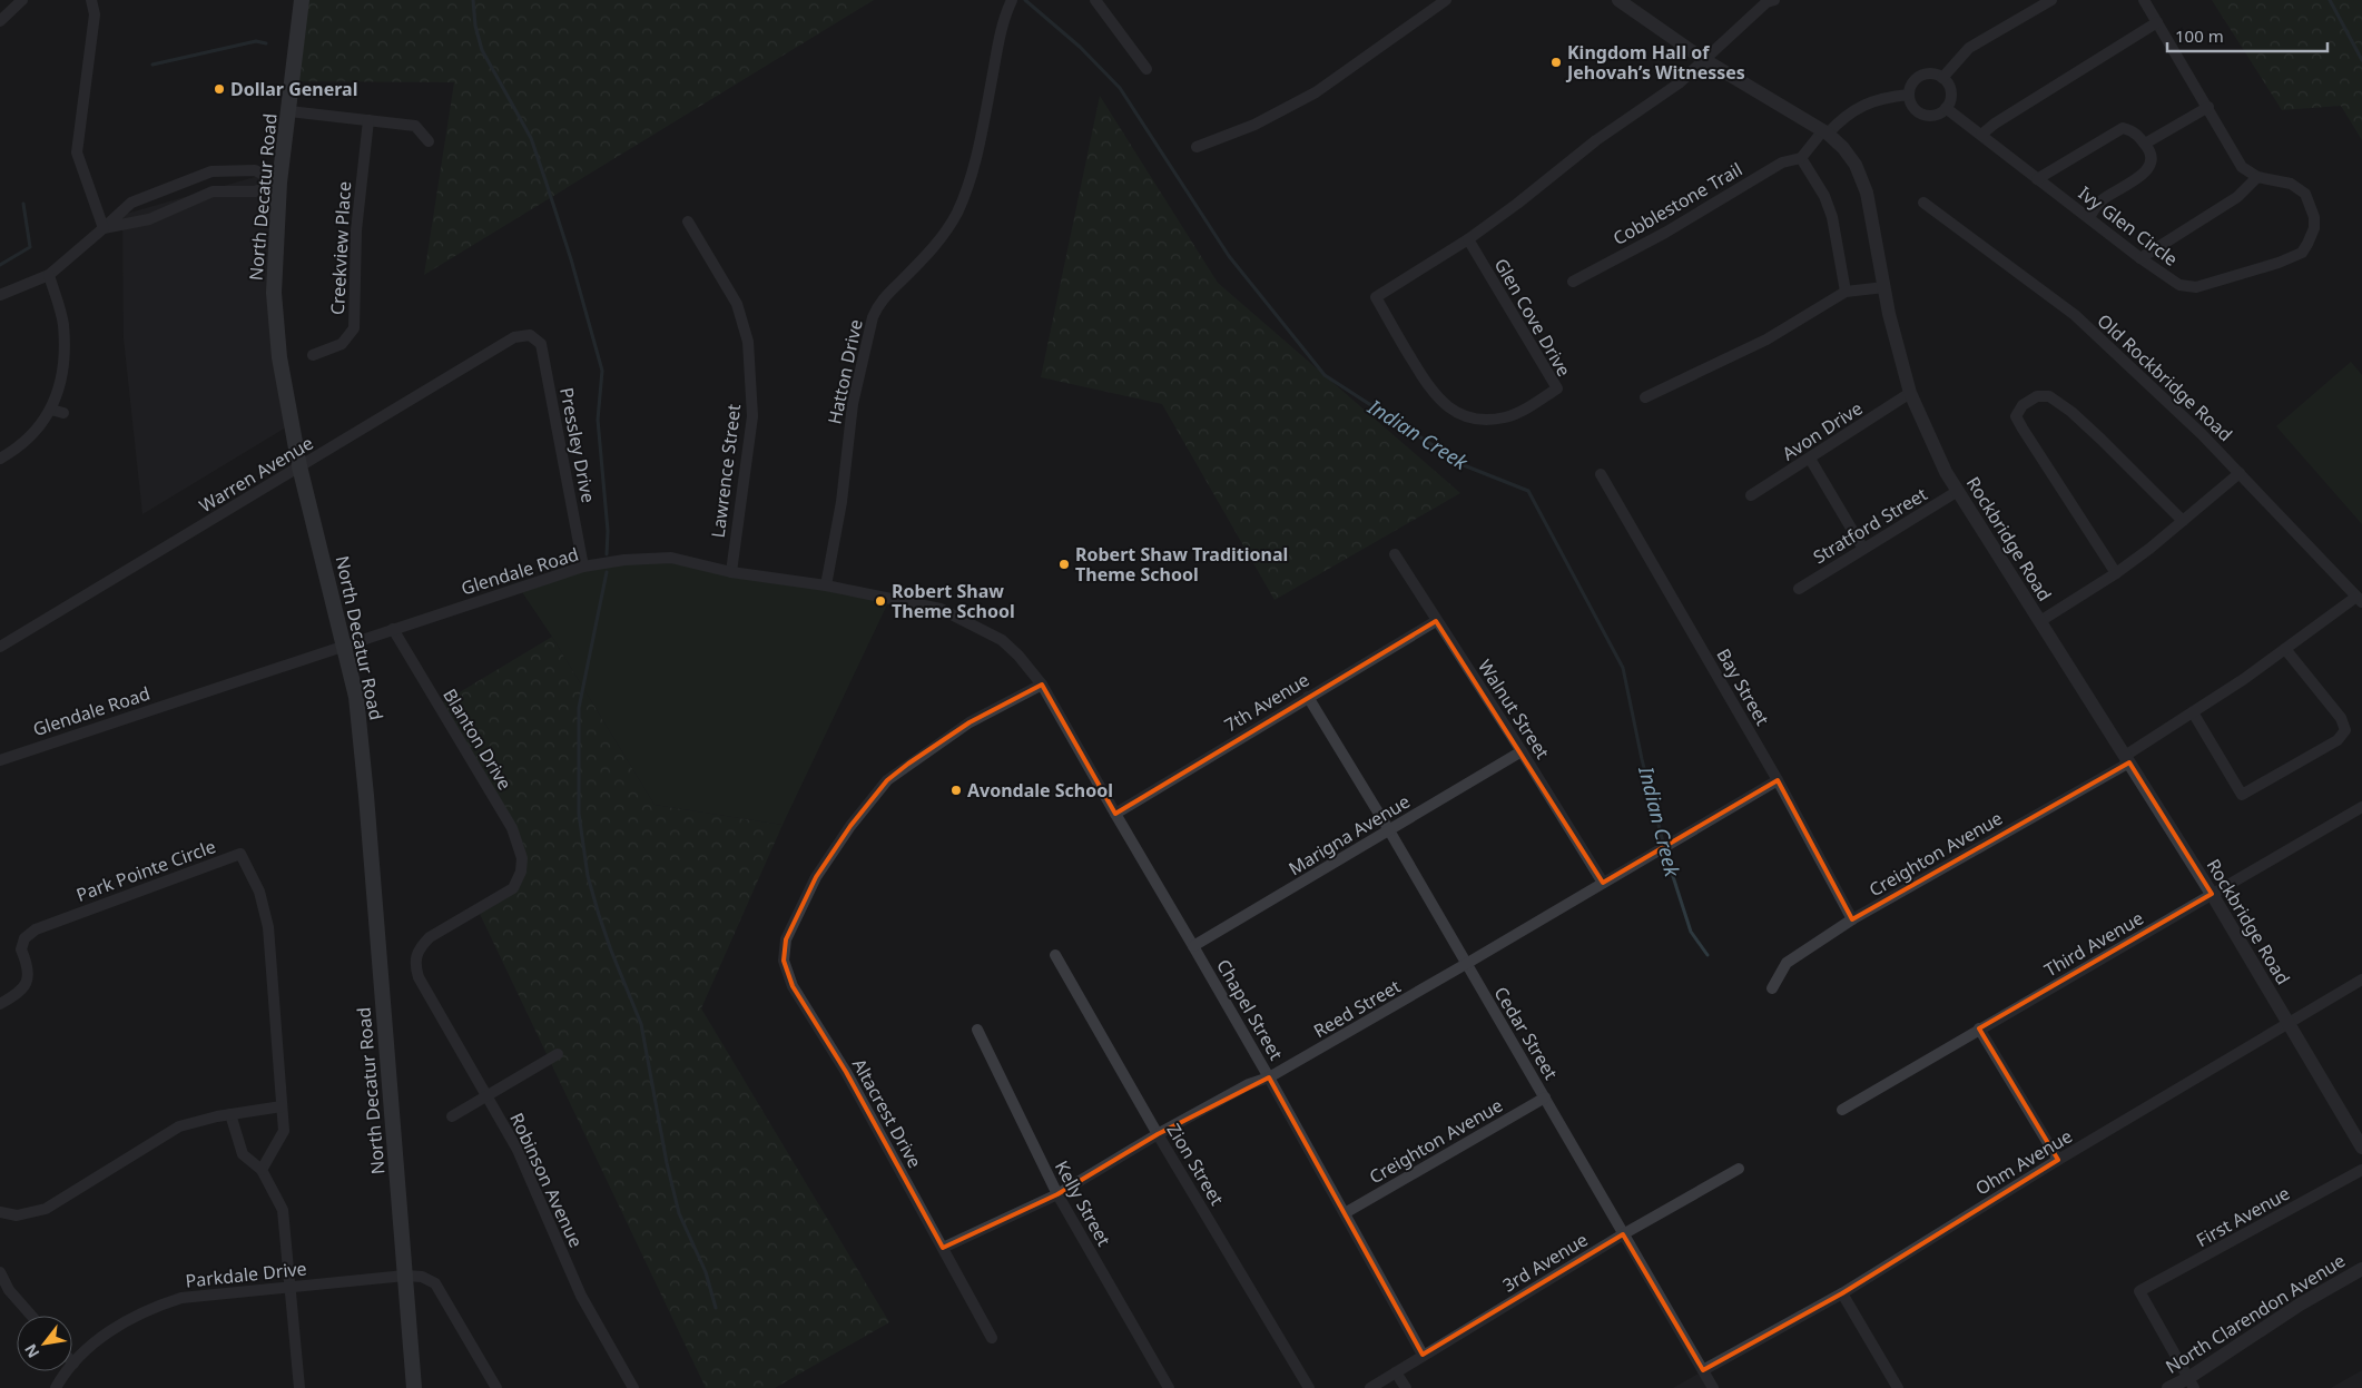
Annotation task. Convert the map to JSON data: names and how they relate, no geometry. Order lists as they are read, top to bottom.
{
  "streets": {
    "main road": ["North Decatur Road"],
    "street": [
      "Cobblestone Trail",
      "Ivy Glen Circle",
      "Creekview Place",
      "Glen Cove Drive",
      "Hatton Drive",
      "Old Rockbridge Road",
      "Avon Drive",
      "Pressley Drive",
      "Lawrence Street",
      "Warren Avenue",
      "Stratford Street",
      "Rockbridge Road",
      "Glendale Road",
      "Bay Street",
      "7th Avenue",
      "Walnut Street",
      "Blanton Drive",
      "Marigna Avenue",
      "Creighton Avenue",
      "Park Pointe Circle",
      "Third Avenue",
      "Reed Street",
      "Chapel Street",
      "Cedar Street",
      "Altacrest Drive",
      "Ohm Avenue",
      "Zion Street",
      "Robinson Avenue",
      "Kelly Street",
      "First Avenue",
      "3rd Avenue",
      "Parkdale Drive",
      "North Clarendon Avenue"
    ]
  },
  "crossings": [
    ["North Decatur Road", "Warren Avenue"],
    ["North Decatur Road", "Glendale Road"],
    ["North Decatur Road", "Parkdale Drive"],
    ["Glen Cove Drive", "Rockbridge Road"],
    ["Hatton Drive", "Glendale Road"],
    ["Old Rockbridge Road", "Creighton Avenue"],
    ["Avon Drive", "Rockbridge Road"],
    ["Pressley Drive", "Warren Avenue"],
    ["Pressley Drive", "Glendale Road"],
    ["Lawrence Street", "Glendale Road"],
    ["Stratford Street", "Rockbridge Road"],
    ["Rockbridge Road", "Creighton Avenue"],
    ["Rockbridge Road", "Third Avenue"],
    ["Rockbridge Road", "Ohm Avenue"],
    ["Glendale Road", "Blanton Drive"],
    ["Glendale Road", "Chapel Street"],
    ["Glendale Road", "Altacrest Drive"],
    ["Bay Street", "Creighton Avenue"],
    ["Bay Street", "Reed Street"],
    ["7th Avenue", "Walnut Street"],
    ["7th Avenue", "Chapel Street"],
    ["7th Avenue", "Cedar Street"],
    ["Walnut Street", "Marigna Avenue"],
    ["Walnut Street", "Reed Street"],
    ["Blanton Drive", "Robinson Avenue"],
    ["Marigna Avenue", "Chapel Street"],
    ["Marigna Avenue", "Cedar Street"],
    ["Creighton Avenue", "Chapel Street"],
    ["Creighton Avenue", "Cedar Street"],
    ["Reed Street", "Chapel Street"],
    ["Reed Street", "Cedar Street"],
    ["Reed Street", "Altacrest Drive"],
    ["Reed Street", "Zion Street"],
    ["Reed Street", "Kelly Street"],
    ["Chapel Street", "Altacrest Drive"],
    ["Chapel Street", "3rd Avenue"],
    ["Cedar Street", "Ohm Avenue"],
    ["Cedar Street", "3rd Avenue"],
    ["First Avenue", "North Clarendon Avenue"]
  ],
  "water": ["Indian Creek"],
  "places": [
    "Kingdom Hall of Jehovah’s Witnesses",
    "Dollar General",
    "Robert Shaw Traditional Theme School",
    "Robert Shaw Theme School",
    "Avondale School"
  ],
  "scale_bar": "100 m",
  "north": "bottom left"
}
